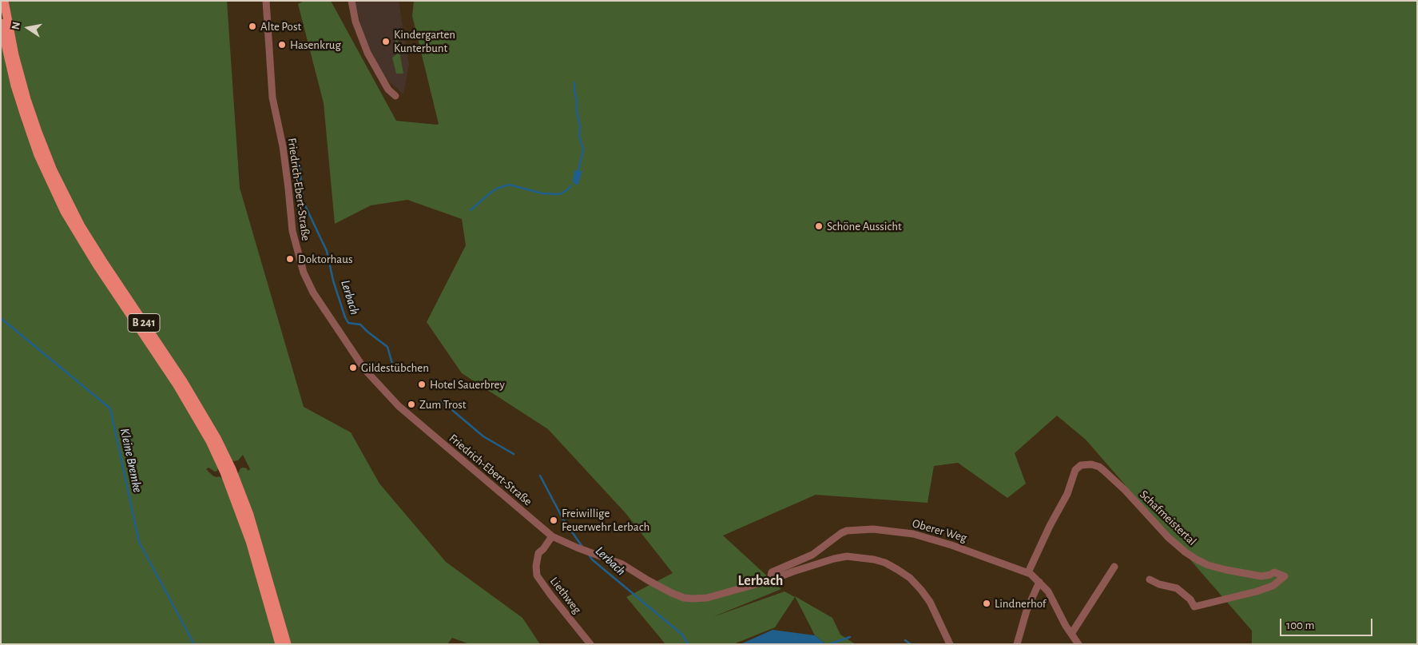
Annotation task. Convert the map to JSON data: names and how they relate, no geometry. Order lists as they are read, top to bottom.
{
  "streets": {
    "main road": ["B 241"],
    "street": [
      "Friedrich-Ebert-Straße",
      "Schafmeistertal",
      "Oberer Weg",
      "Liethweg"
    ]
  },
  "crossings": [
    ["Friedrich-Ebert-Straße", "Oberer Weg"],
    ["Friedrich-Ebert-Straße", "Liethweg"]
  ],
  "districts": ["Lerbach"],
  "water": ["Lerbach", "Kleine Bremke"],
  "places": [
    "Alte Post",
    "Kindergarten Kunterbunt",
    "Hasenkrug",
    "Schöne Aussicht",
    "Doktorhaus",
    "Gildestübchen",
    "Hotel Sauerbrey",
    "Zum Trost",
    "Freiwillige Feuerwehr Lerbach",
    "Lindnerhof"
  ],
  "scale_bar": "100 m",
  "north": "left"
}
